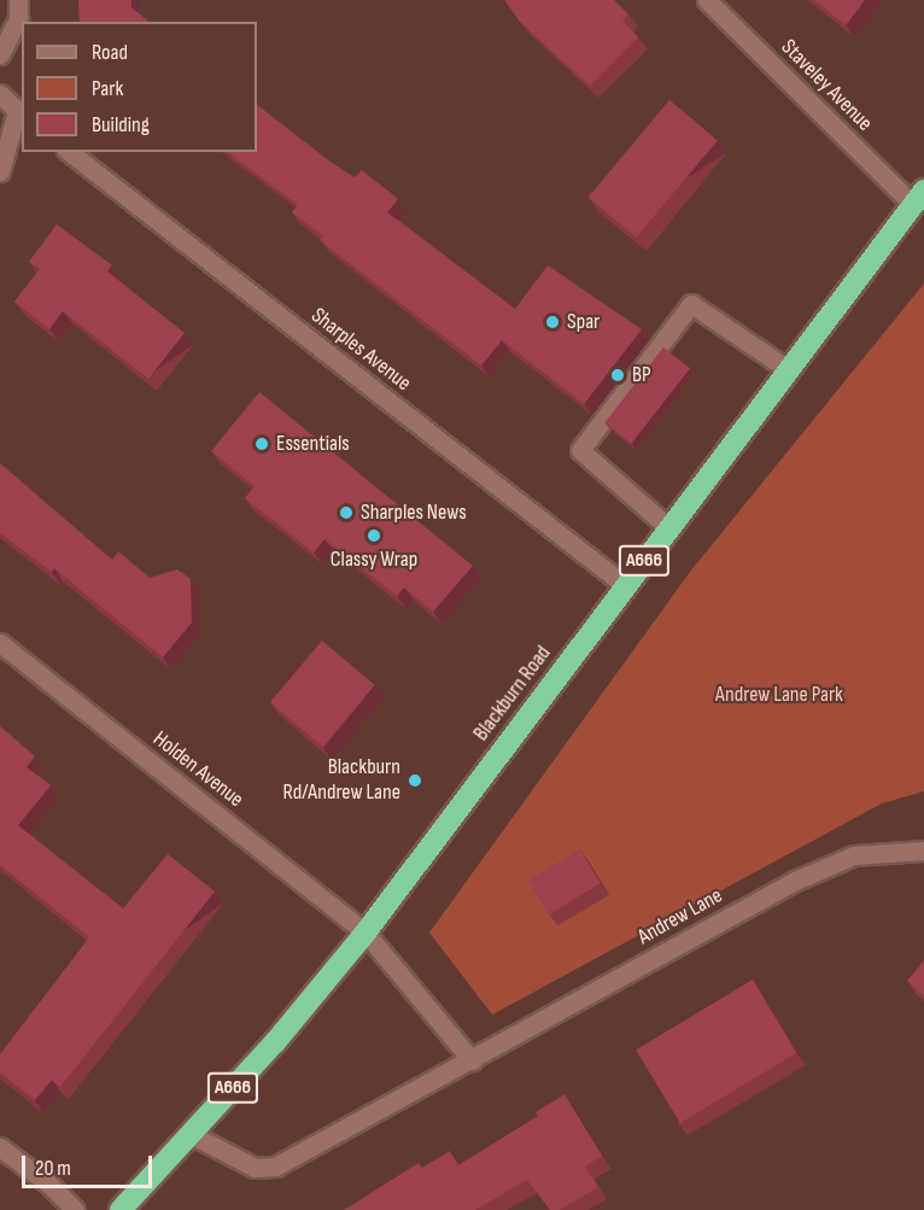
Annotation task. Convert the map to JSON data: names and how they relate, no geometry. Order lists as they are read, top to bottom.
{
  "streets": {
    "highway": ["A666", "Blackburn Road"],
    "street": [
      "Staveley Avenue",
      "Sharples Avenue",
      "Holden Avenue",
      "Andrew Lane"
    ]
  },
  "crossings": [
    ["Staveley Avenue", "Blackburn Road"],
    ["Sharples Avenue", "Blackburn Road"],
    ["Blackburn Road", "Holden Avenue"],
    ["Blackburn Road", "Andrew Lane"]
  ],
  "parks": ["Andrew Lane Park"],
  "places": [
    "Spar",
    "BP",
    "Essentials",
    "Sharples News",
    "Classy Wrap",
    "Blackburn Rd/Andrew Lane"
  ],
  "legend": ["Road", "Park", "Building"],
  "scale_bar": "20 m"
}
